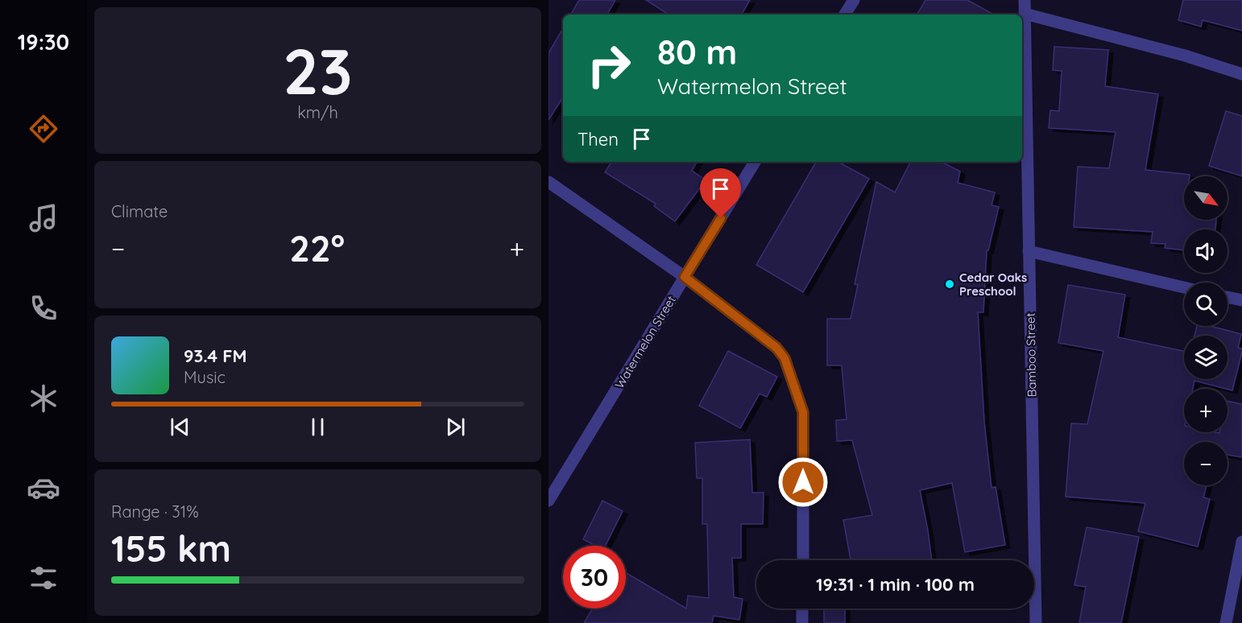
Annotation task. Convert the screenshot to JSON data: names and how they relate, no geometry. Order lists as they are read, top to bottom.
{
  "streets": {
    "street": ["Watermelon Street", "Bamboo Street"]
  },
  "places": ["Cedar Oaks Preschool"],
  "north": "bottom right",
  "page": {
    "tabs": "19:30",
    "tile": [
      ["23", "km/h"],
      "Climate",
      ["Range · 31%", "155 km"]
    ],
    "turn": ["80 m", "Watermelon Street"],
    "then": "Then",
    "map_buttons": ["+", "−"],
    "heat": ["−", "22°", "+"],
    "song": ["93.4 FM", "Music"],
    "limit": "30",
    "trip": "19:31 · 1 min · 100 m"
  }
}
